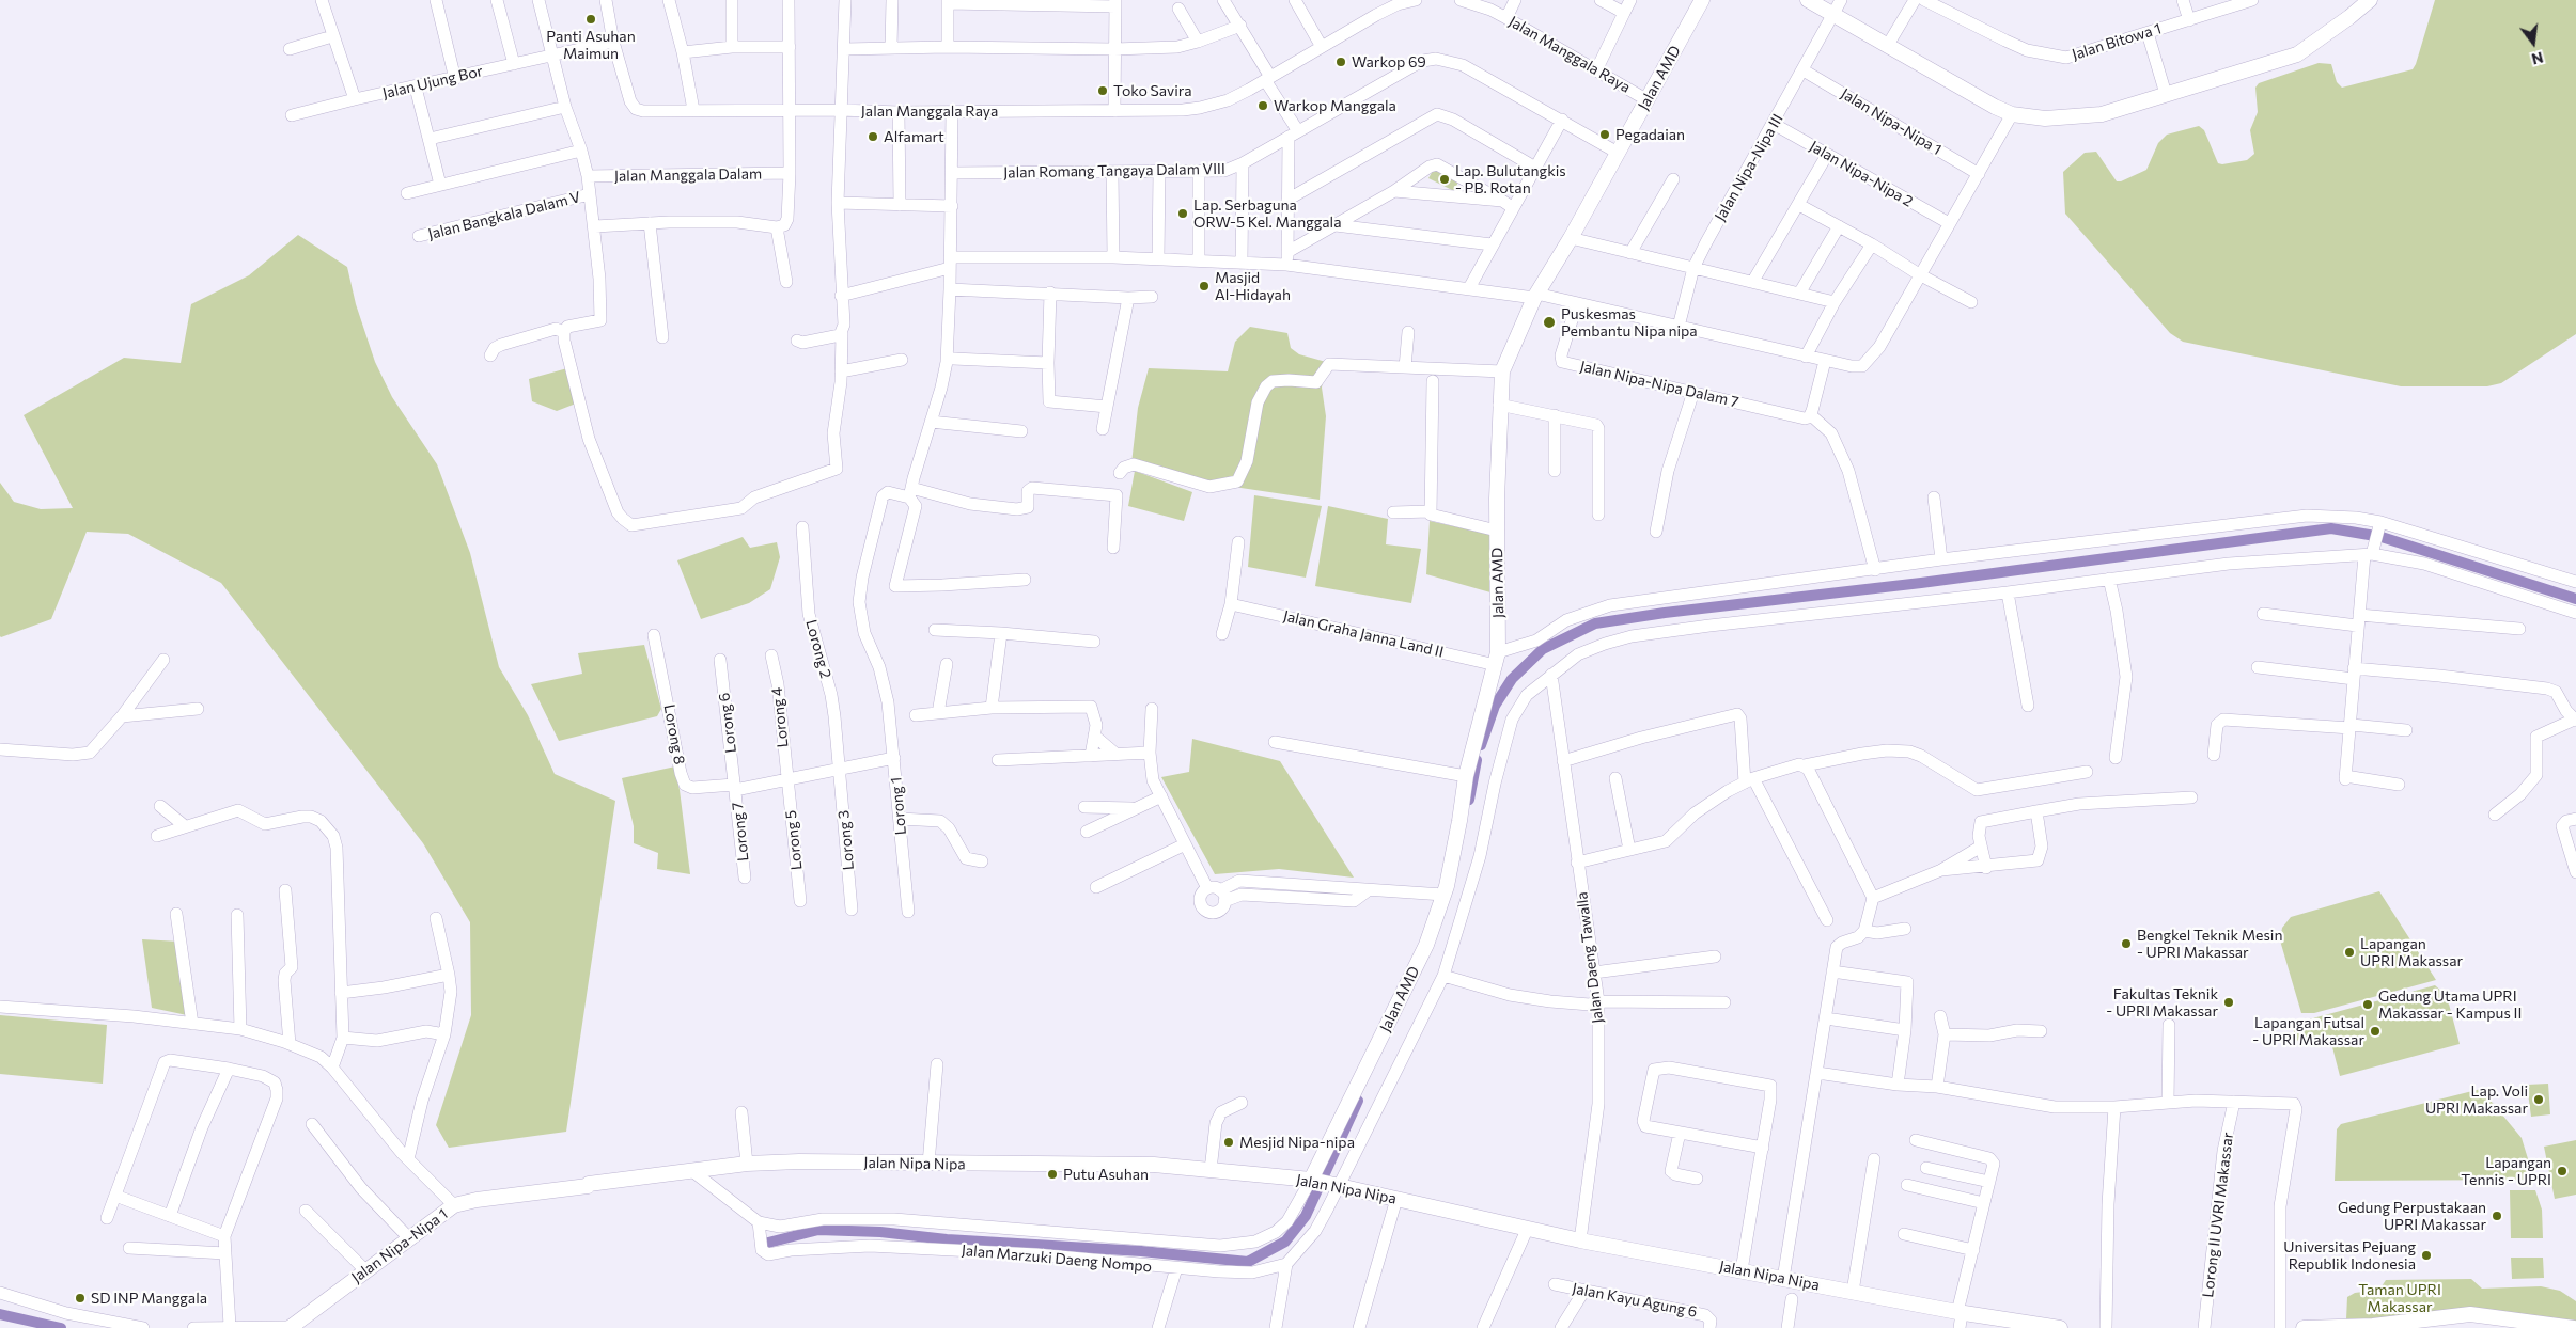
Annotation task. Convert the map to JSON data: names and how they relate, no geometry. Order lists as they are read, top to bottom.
{
  "streets": {
    "street": [
      "Jalan Bitowa 1",
      "Jalan Manggala Raya",
      "Jalan AMD",
      "Jalan Ujung Bor",
      "Jalan Nipa-Nipa 1",
      "Jalan Nipa-Nipa III",
      "Jalan Romang Tangaya Dalam VIII",
      "Jalan Nipa-Nipa 2",
      "Jalan Manggala Dalam",
      "Jalan Bangkala Dalam V",
      "Jalan Nipa-Nipa Dalam 7",
      "Jalan Graha Janna Land II",
      "Lorong 2",
      "Lorong 4",
      "Lorong 6",
      "Lorong 8",
      "Lorong 1",
      "Lorong 7",
      "Lorong 5",
      "Lorong 3",
      "Jalan Daeng Tawalla",
      "Jalan Nipa Nipa",
      "Lorong II UVRI Makassar",
      "Jalan Marzuki Daeng Nompo",
      "Jalan Kayu Agung 6"
    ]
  },
  "crossings": [
    ["Jalan Manggala Raya", "Jalan AMD"],
    ["Jalan Manggala Raya", "Jalan Ujung Bor"],
    ["Jalan AMD", "Jalan Romang Tangaya Dalam VIII"],
    ["Jalan AMD", "Jalan Graha Janna Land II"],
    ["Jalan AMD", "Jalan Nipa Nipa"],
    ["Jalan Nipa-Nipa 1", "Jalan Nipa-Nipa III"],
    ["Jalan Nipa-Nipa 1", "Jalan Nipa Nipa"],
    ["Jalan Nipa-Nipa III", "Jalan Nipa-Nipa 2"],
    ["Lorong 2", "Lorong 3"],
    ["Lorong 4", "Lorong 5"],
    ["Lorong 6", "Lorong 8"],
    ["Lorong 6", "Lorong 7"],
    ["Lorong 8", "Lorong 7"],
    ["Jalan Daeng Tawalla", "Jalan Nipa Nipa"]
  ],
  "parks": ["Taman UPRI Makassar"],
  "places": [
    "Panti Asuhan Maimun",
    "Warkop 69",
    "Toko Savira",
    "Warkop Manggala",
    "Pegadaian",
    "Alfamart",
    "Lap. Bulutangkis - PB. Rotan",
    "Lap. Serbaguna ORW-5 Kel. Manggala",
    "Masjid Al-Hidayah",
    "Puskesmas Pembantu Nipa nipa",
    "Bengkel Teknik Mesin - UPRI Makassar",
    "Lapangan UPRI Makassar",
    "Fakultas Teknik - UPRI Makassar",
    "Gedung Utama UPRI Makassar - Kampus II",
    "Lapangan Futsal - UPRI Makassar",
    "Lap. Voli UPRI Makassar",
    "Mesjid Nipa-nipa",
    "Lapangan Tennis - UPRI",
    "Putu Asuhan",
    "Gedung Perpustakaan UPRI Makassar",
    "Universitas Pejuang Republik Indonesia",
    "SD INP Manggala"
  ],
  "north": "bottom"
}
